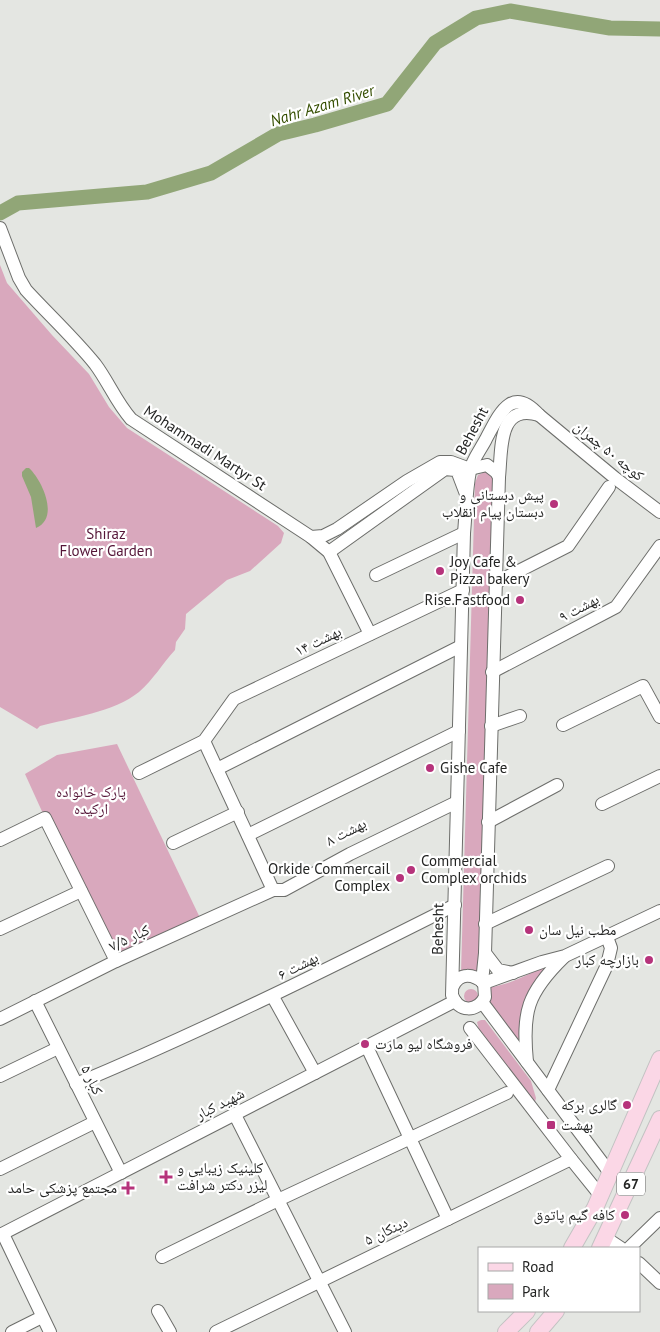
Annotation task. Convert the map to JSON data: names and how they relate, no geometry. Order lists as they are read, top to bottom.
{
  "streets": {
    "main road": ["67"],
    "street": [
      "Behesht",
      "Mohammadi Martyr St",
      "کوچه ۵۰ چمران",
      "۹ بهشت",
      "۱۴ بهشت",
      "۸ بهشت",
      "۷/۵ کبار",
      "۶ بهشت",
      "۵ کبار",
      "شهید کبار",
      "۵ دینکان"
    ]
  },
  "crossings": [
    ["Behesht", "کوچه ۵۰ چمران"],
    ["Behesht", "۹ بهشت"],
    ["Behesht", "۱۴ بهشت"],
    ["Behesht", "۸ بهشت"],
    ["Behesht", "۶ بهشت"],
    ["Behesht", "شهید کبار"],
    ["Mohammadi Martyr St", "۱۴ بهشت"],
    ["۸ بهشت", "۷/۵ کبار"],
    ["۷/۵ کبار", "۵ کبار"],
    ["۶ بهشت", "۵ کبار"],
    ["۵ کبار", "شهید کبار"]
  ],
  "water": ["Nahr Azam River"],
  "parks": ["Shiraz Flower Garden", "پارک خانواده ارکیده"],
  "places": {
    "other": [
      "پیش دبستانی و دبستان پیام انقلاب",
      "Joy Cafe & Pizza bakery",
      "Rise.Fastfood",
      "Gishe Cafe",
      "Commercial Complex orchids",
      "Orkide Commercail Complex",
      "مطب نیل سان",
      "بازارچه کبار",
      "فروشگاه لیو مارت",
      "گالری برکه",
      "کافه گیم پاتوق"
    ],
    "transit": ["بهشت"],
    "health": ["کلینیک زیبایی و لیزر دکتر شرافت", "مجتمع پزشکی حامد"]
  },
  "legend": ["Road", "Park"]
}
